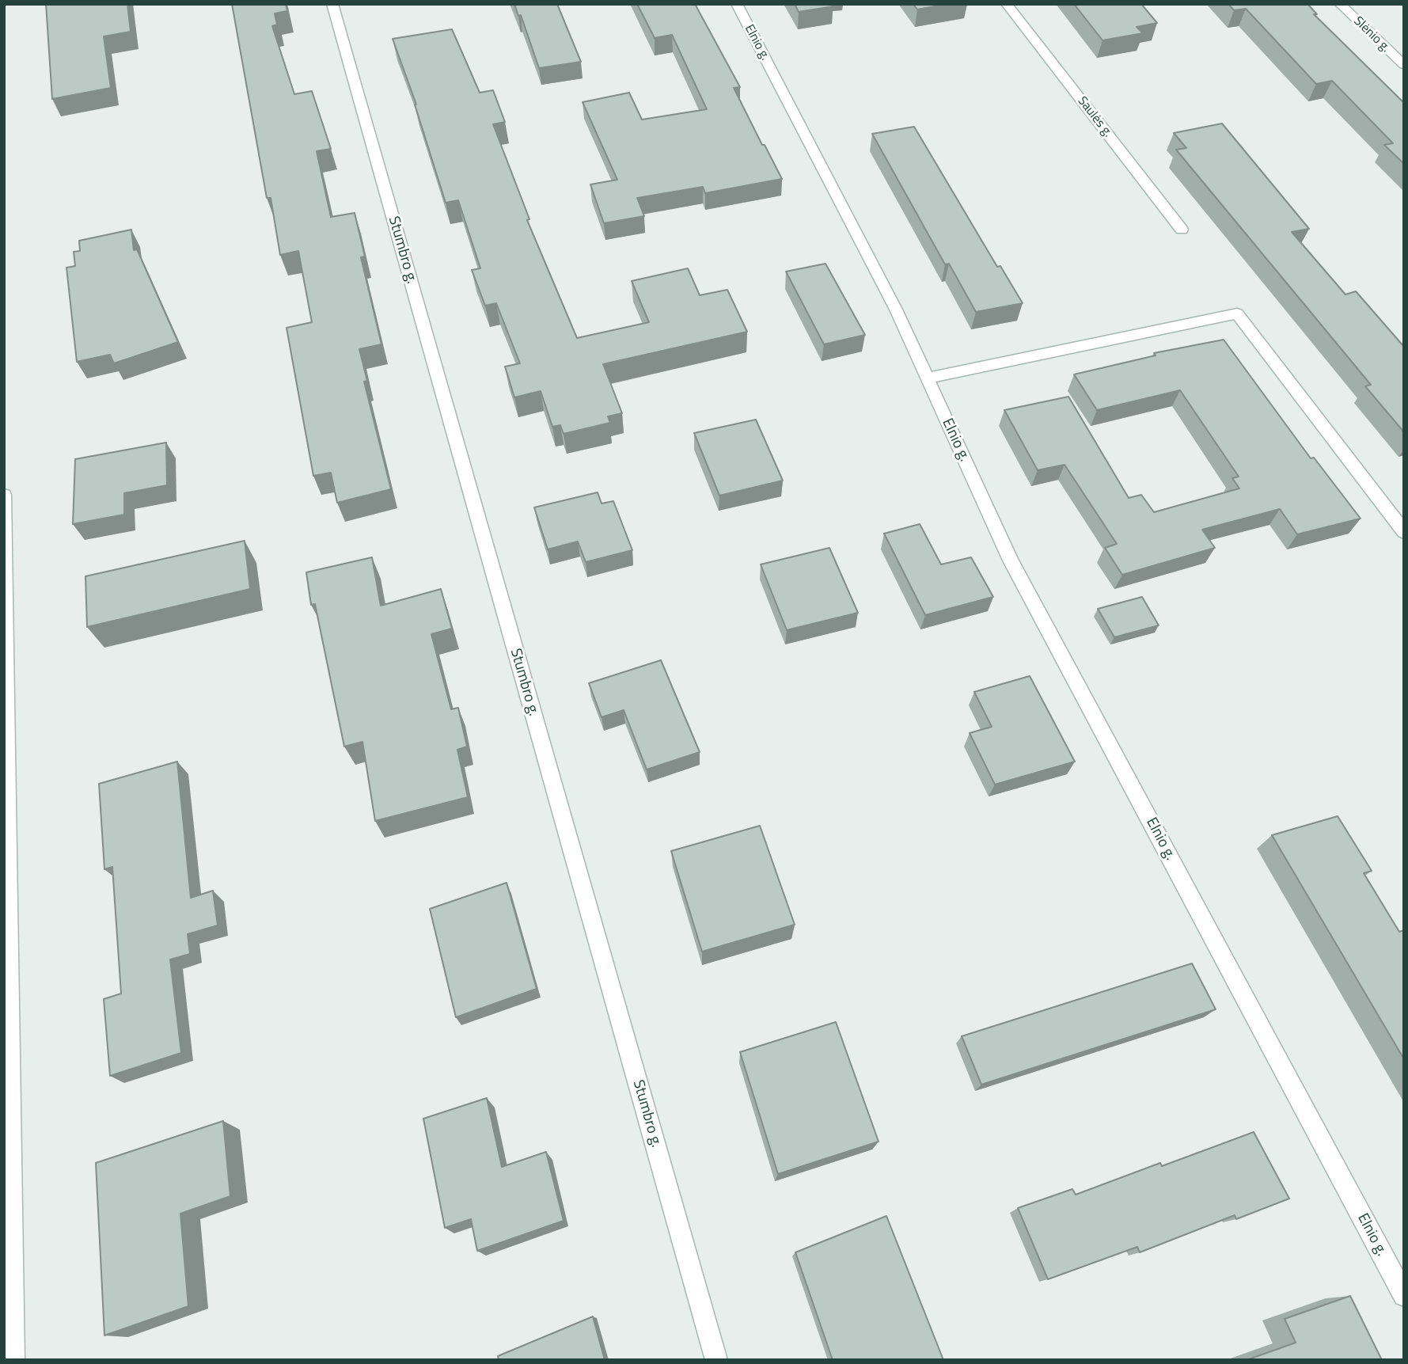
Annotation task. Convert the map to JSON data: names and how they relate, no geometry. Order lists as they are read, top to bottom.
{
  "streets": {
    "street": [
      "Slėnio g.",
      "Elnio g.",
      "Saulės g.",
      "Stumbro g."
    ]
  }
}
